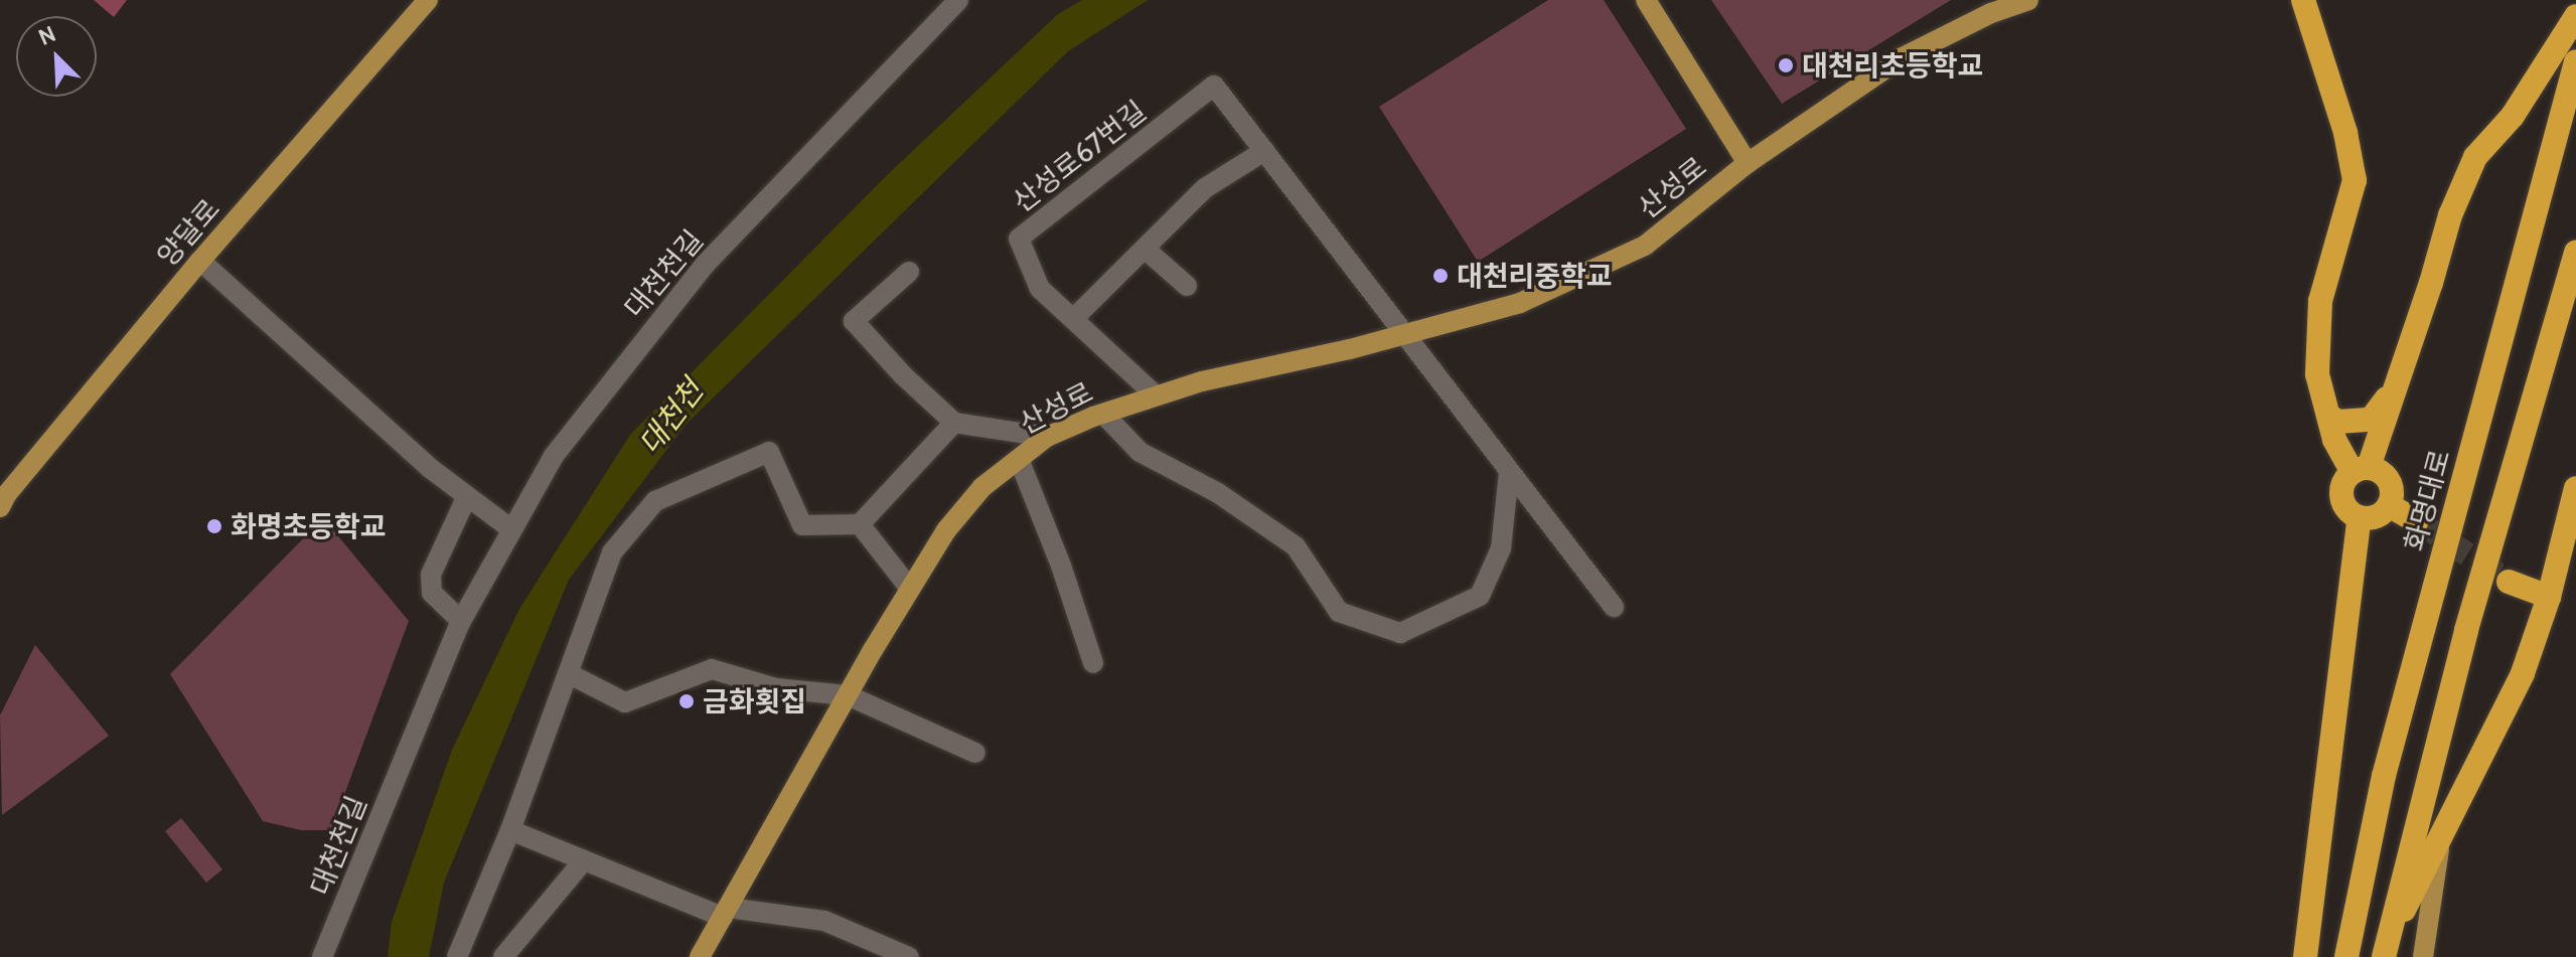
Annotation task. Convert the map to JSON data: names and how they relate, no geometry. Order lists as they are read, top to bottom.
{
  "streets": {
    "highway": ["화명대로"],
    "main road": ["산성로", "양달로"],
    "street": ["산성로67번길", "대천천길"]
  },
  "crossings": [
    ["산성로67번길", "산성로"]
  ],
  "water": ["대천천"],
  "places": [
    "대천리초등학교",
    "대천리중학교",
    "화명초등학교",
    "금화횟집"
  ],
  "north": "top left"
}
